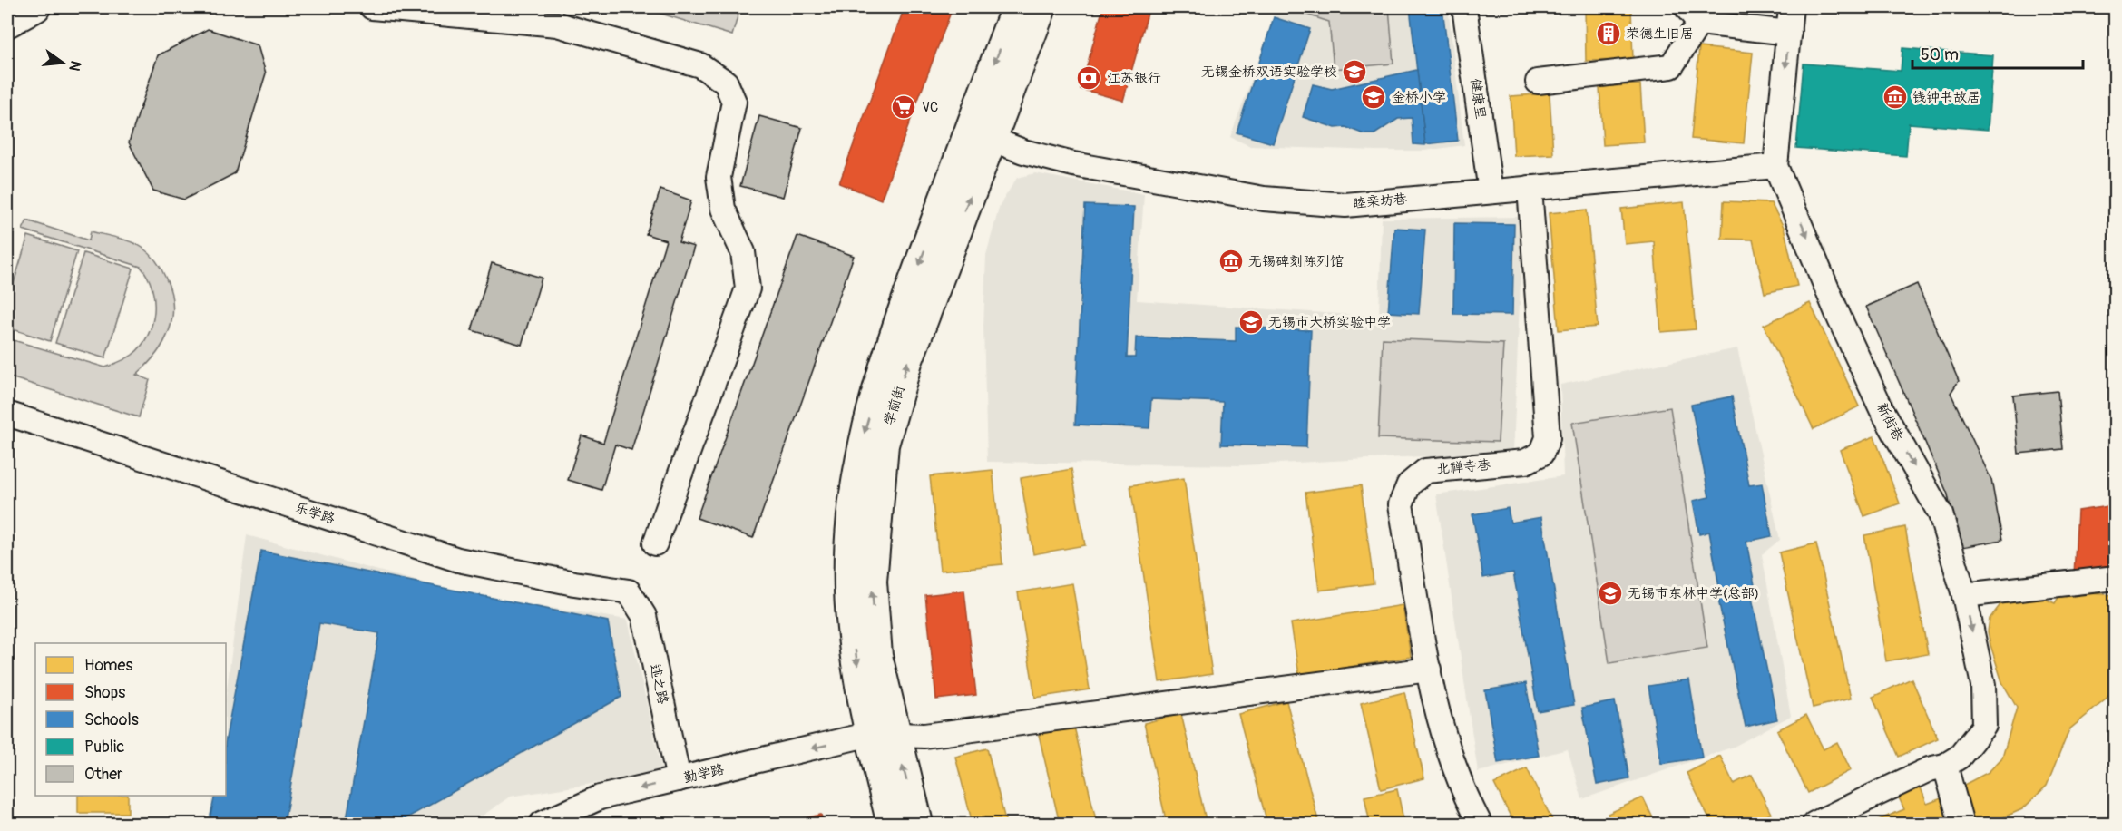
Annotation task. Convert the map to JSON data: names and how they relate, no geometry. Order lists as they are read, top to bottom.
{
  "streets": {
    "main road": ["学前街"],
    "street": [
      "健康里",
      "睦亲坊巷",
      "新街巷",
      "北禅寺巷",
      "乐学路",
      "述之路",
      "勤学路"
    ]
  },
  "crossings": [
    ["健康里", "睦亲坊巷"],
    ["睦亲坊巷", "学前街"],
    ["睦亲坊巷", "新街巷"],
    ["睦亲坊巷", "北禅寺巷"],
    ["学前街", "勤学路"],
    ["北禅寺巷", "勤学路"],
    ["乐学路", "述之路"],
    ["述之路", "勤学路"]
  ],
  "one_way": ["新街巷", "勤学路"],
  "places": {
    "building": ["荣德生旧居"],
    "school or university": [
      "无锡金桥双语实验学校",
      "金桥小学",
      "无锡市大桥实验中学",
      "无锡市东林中学(总部)"
    ],
    "bank": ["江苏银行"],
    "museum": ["钱钟书故居", "无锡碑刻陈列馆"],
    "supermarket": ["VC"]
  },
  "legend": [
    "Homes",
    "Shops",
    "Schools",
    "Public",
    "Other"
  ],
  "scale_bar": "50 m",
  "north": "right"
}
